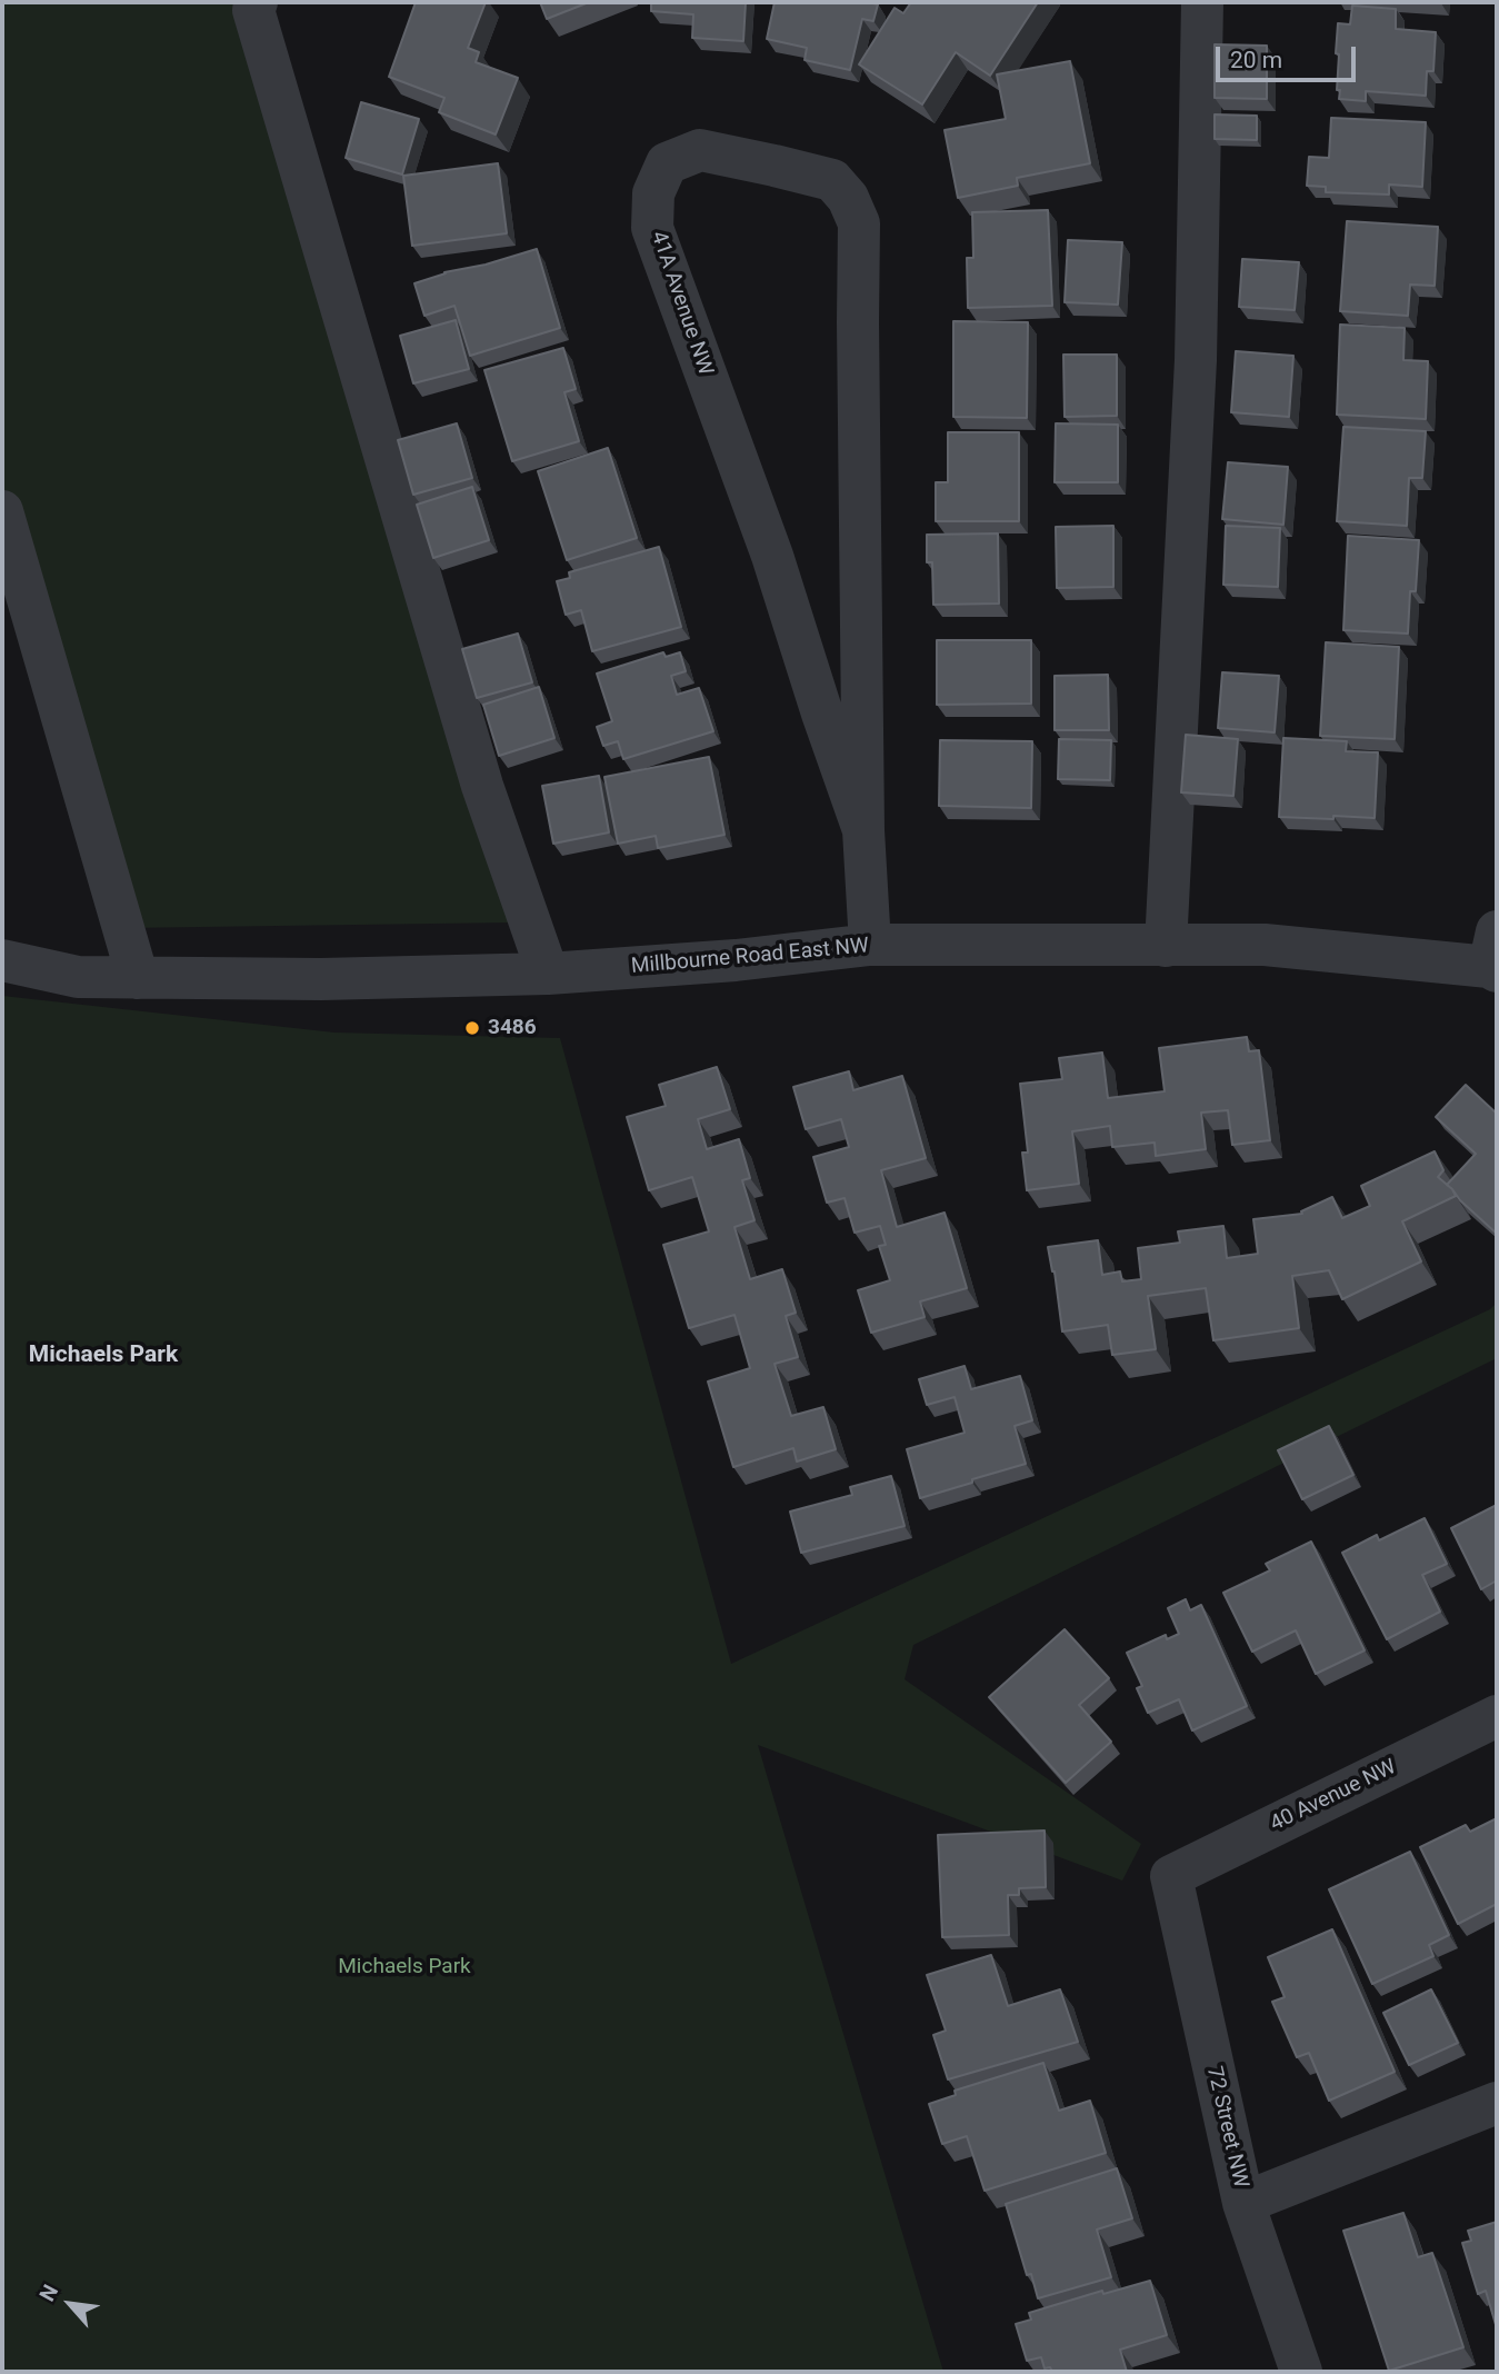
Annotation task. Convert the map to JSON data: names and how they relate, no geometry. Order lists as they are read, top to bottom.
{
  "streets": {
    "street": [
      "41A Avenue NW",
      "Millbourne Road East NW",
      "40 Avenue NW",
      "72 Street NW"
    ]
  },
  "crossings": [
    ["41A Avenue NW", "Millbourne Road East NW"],
    ["40 Avenue NW", "72 Street NW"]
  ],
  "districts": ["Michaels Park"],
  "parks": ["Michaels Park"],
  "places": ["3486"],
  "scale_bar": "20 m",
  "north": "top left"
}
